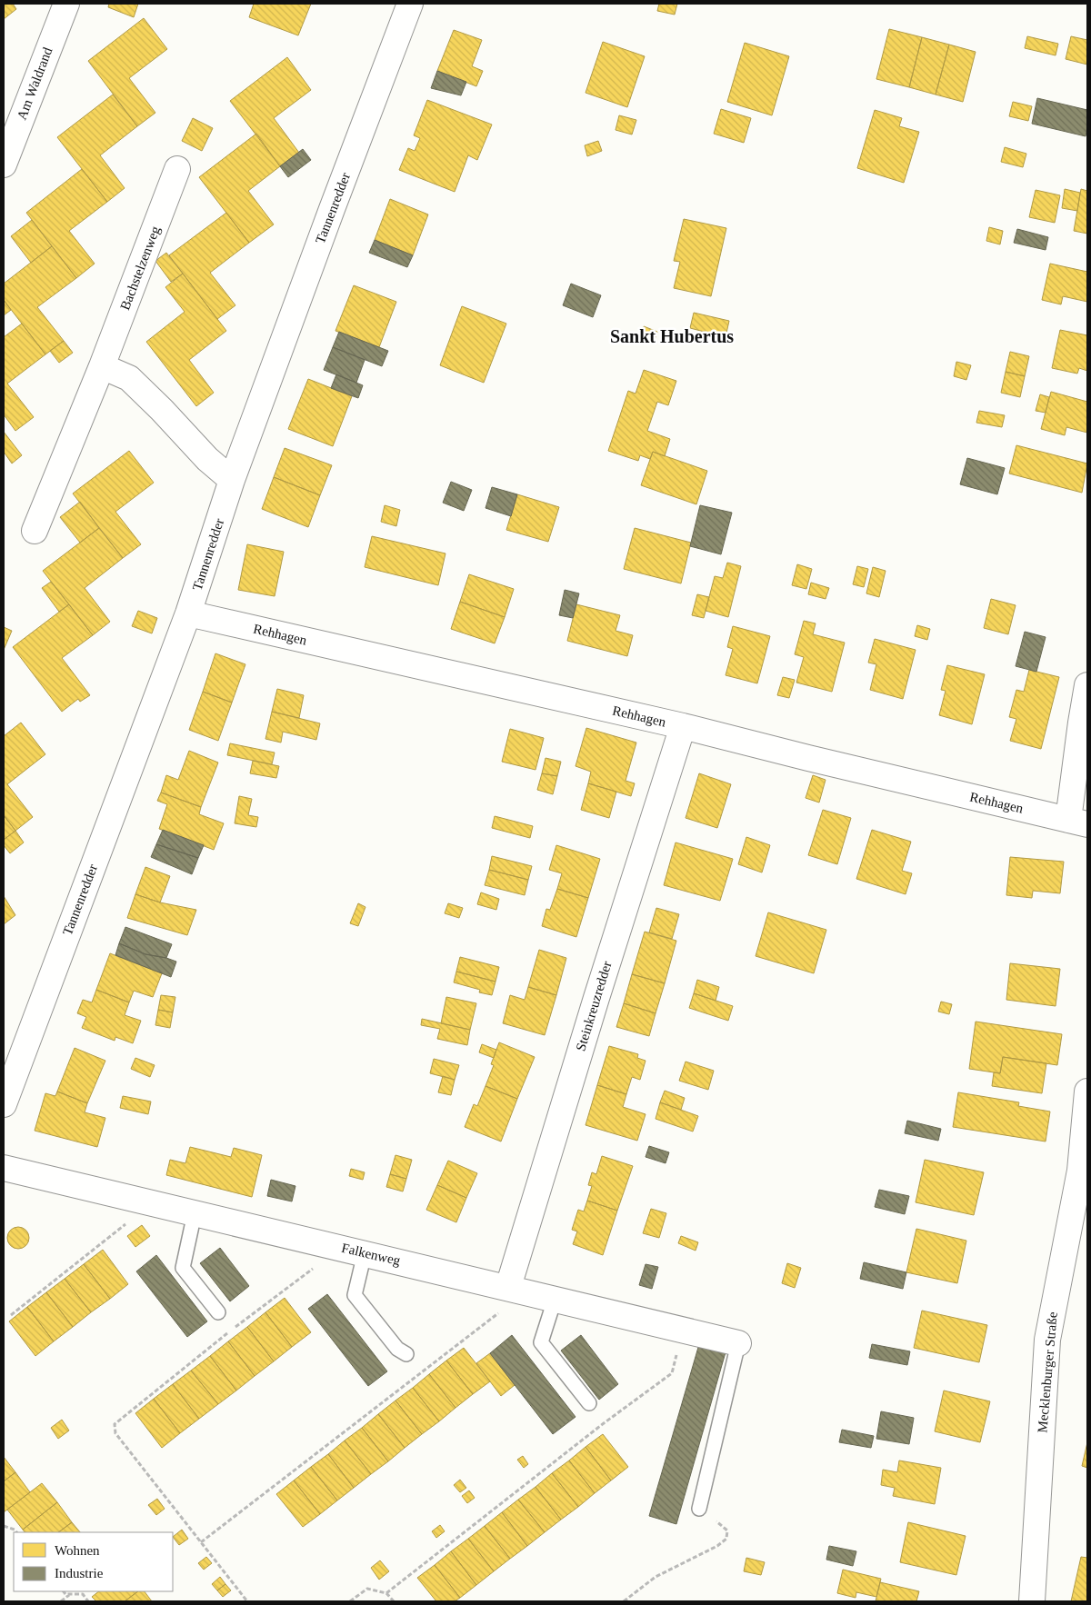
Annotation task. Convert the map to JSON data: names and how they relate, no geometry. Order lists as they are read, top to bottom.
{
  "streets": {
    "street": [
      "Am Waldrand",
      "Tannenredder",
      "Bachstelzenweg",
      "Rehhagen",
      "Steinkreuzredder",
      "Falkenweg",
      "Mecklenburger Straße"
    ]
  },
  "crossings": [
    ["Tannenredder", "Rehhagen"],
    ["Rehhagen", "Steinkreuzredder"],
    ["Steinkreuzredder", "Falkenweg"]
  ],
  "districts": ["Sankt Hubertus"],
  "legend": ["Wohnen", "Industrie"]
}
